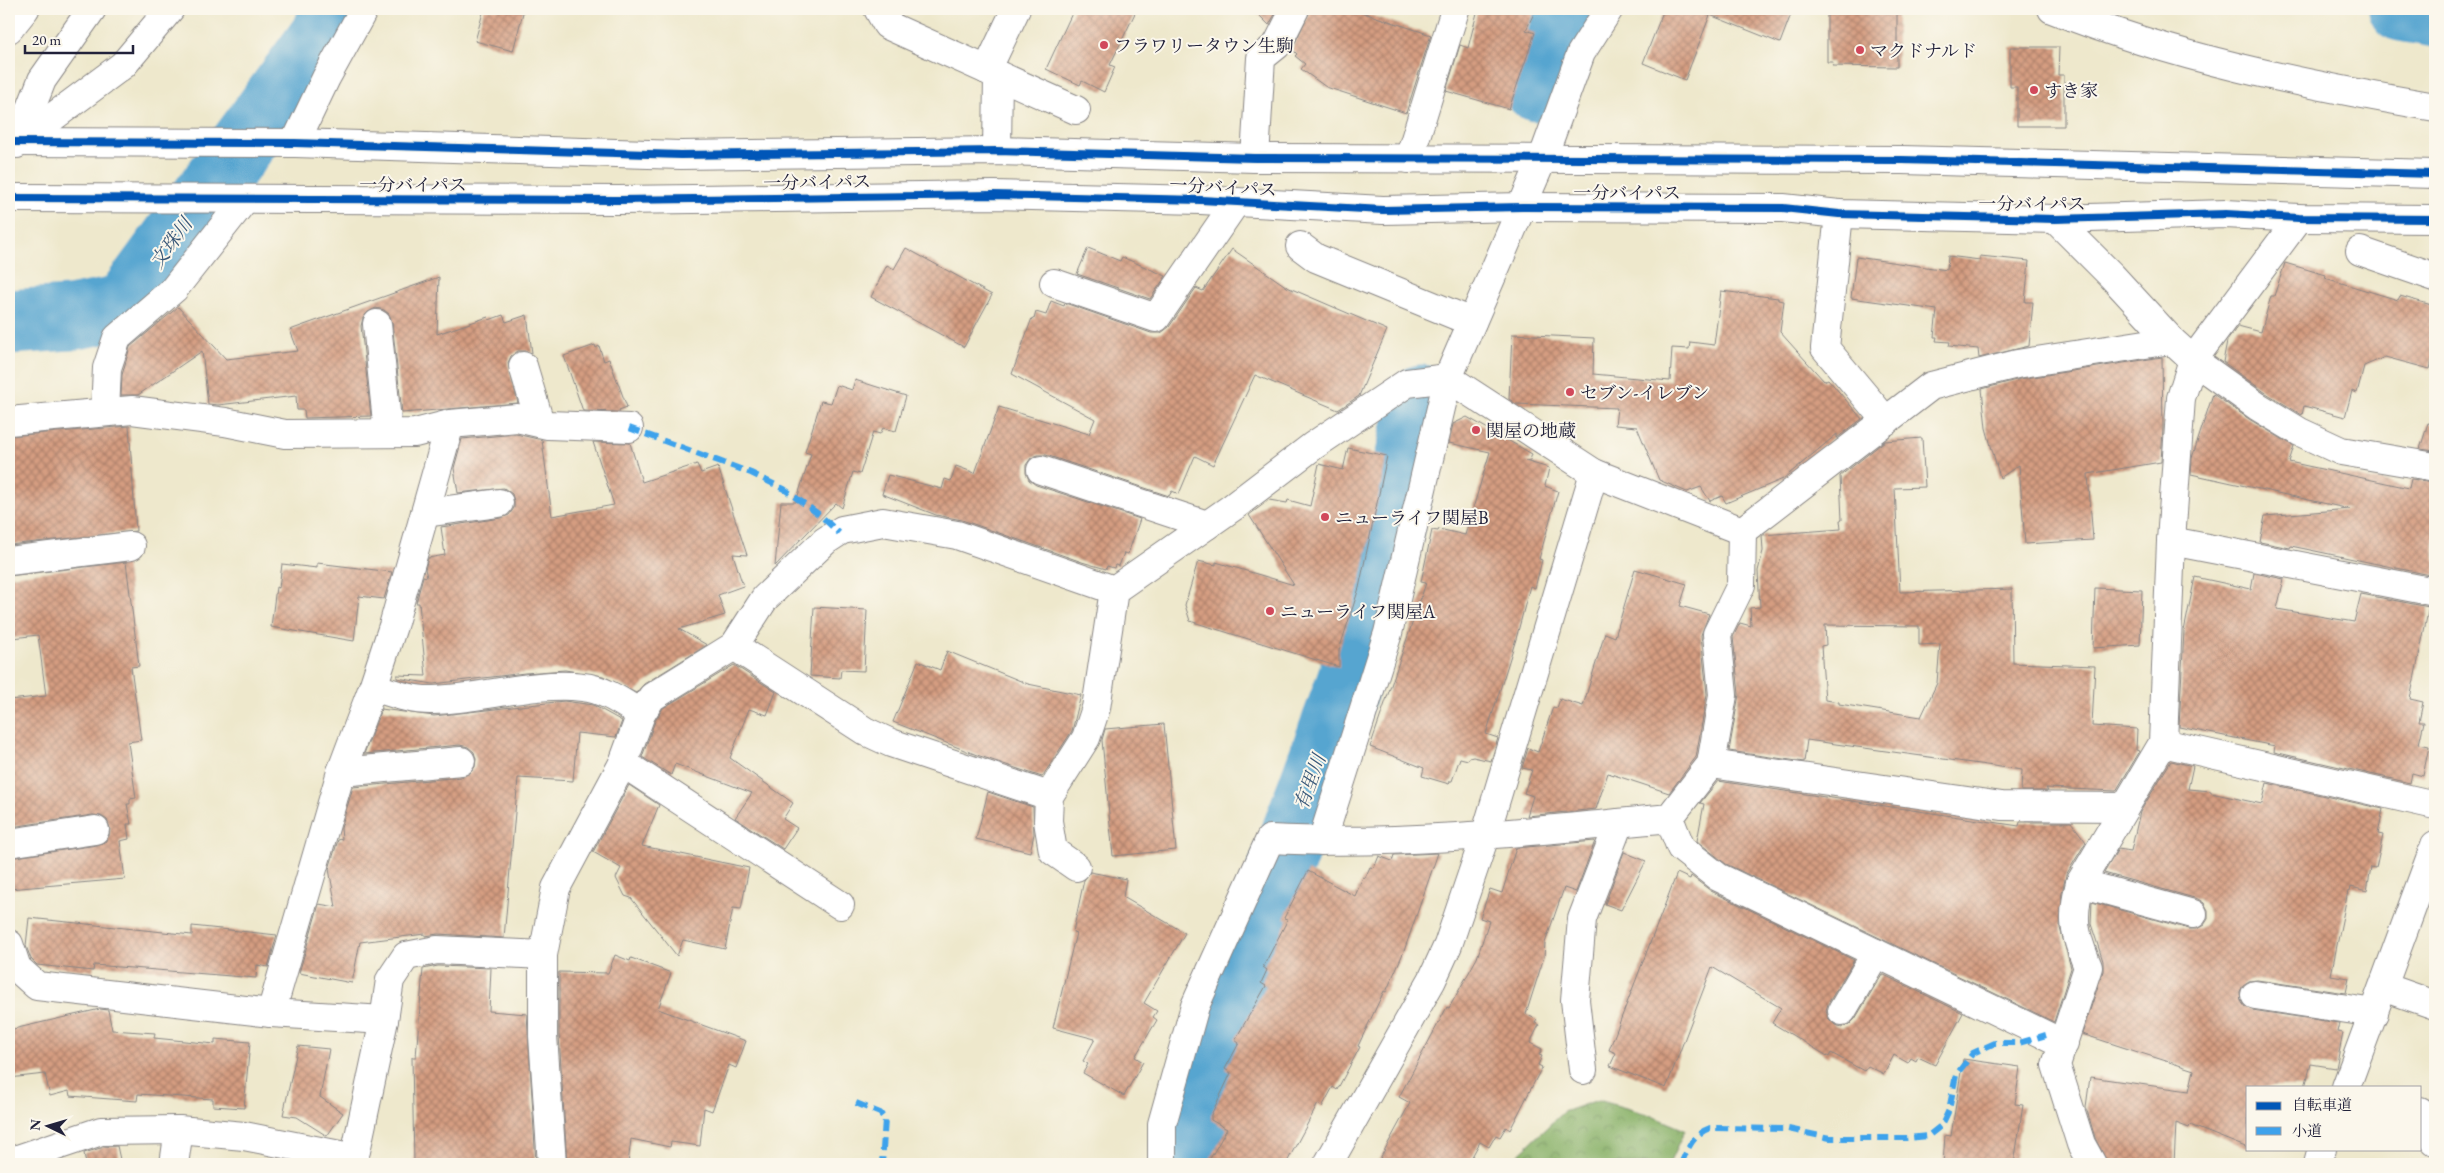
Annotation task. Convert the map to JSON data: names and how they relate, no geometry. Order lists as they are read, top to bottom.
{
  "streets": {
    "main road": ["一分バイパス"]
  },
  "water": ["文珠川", "有里川"],
  "places": [
    "フラワリータウン生駒",
    "マクドナルド",
    "すき家",
    "セブン-イレブン",
    "関屋の地蔵",
    "ニューライフ関屋B",
    "ニューライフ関屋A"
  ],
  "legend": ["自転車道", "小道"],
  "scale_bar": "20 m",
  "north": "left"
}
